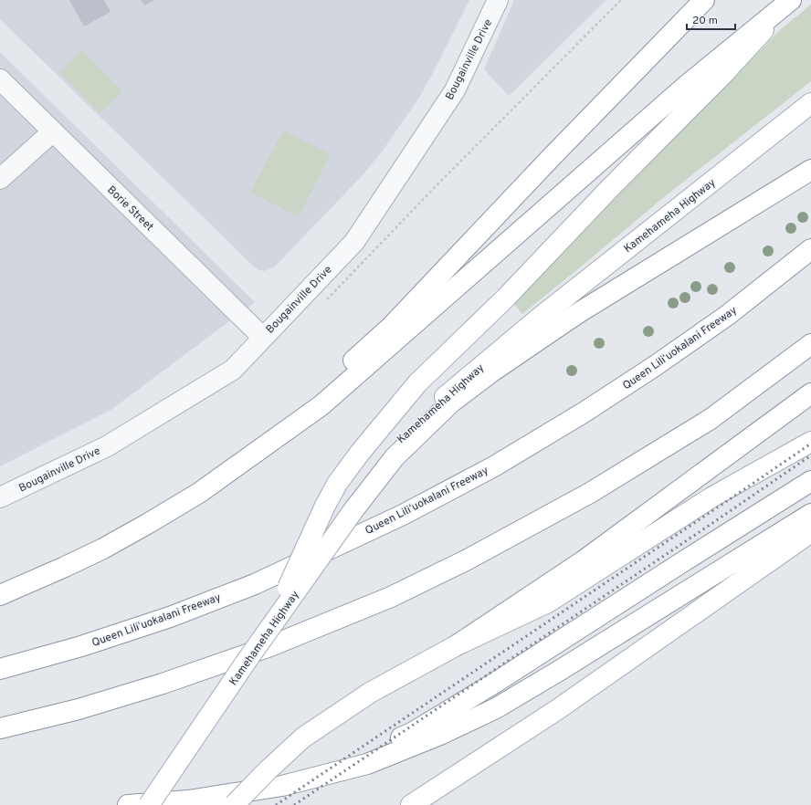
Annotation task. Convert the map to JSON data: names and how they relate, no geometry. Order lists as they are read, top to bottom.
{
  "streets": {
    "main road": ["Kamehameha Highway", "Queen Liliʻuokalani Freeway"],
    "street": ["Bougainville Drive", "Borie Street"]
  },
  "crossings": [
    ["Bougainville Drive", "Borie Street"]
  ],
  "scale_bar": "20 m"
}
